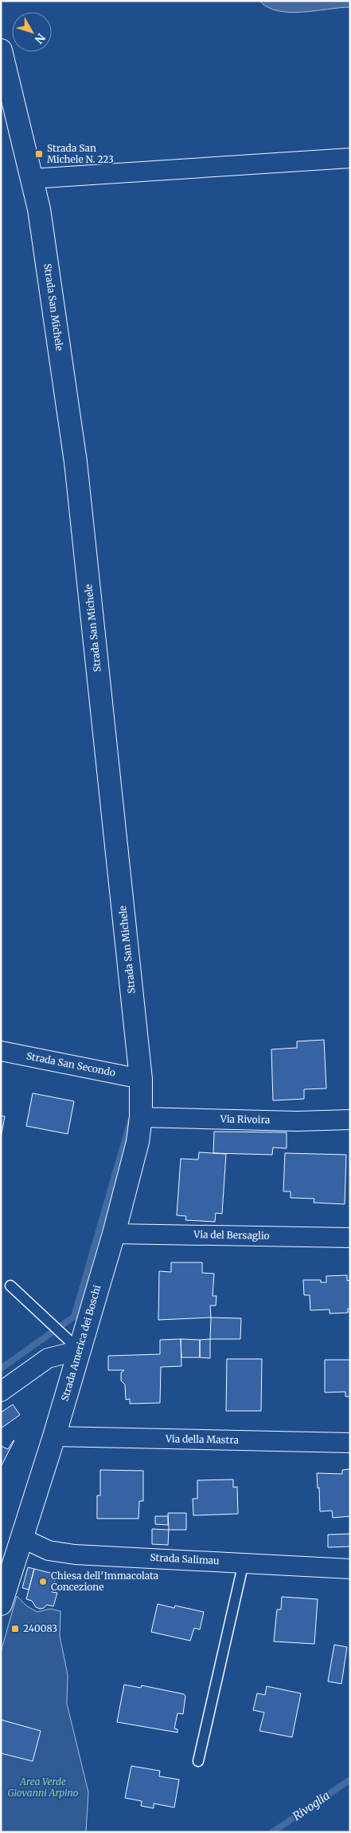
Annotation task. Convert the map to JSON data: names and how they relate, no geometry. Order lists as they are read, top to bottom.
{
  "streets": {
    "street": [
      "Strada San Michele",
      "Strada San Secondo",
      "Via Rivoira",
      "Via del Bersaglio",
      "Strada America dei Boschi",
      "Via della Mastra",
      "Strada Salimau"
    ]
  },
  "crossings": [
    ["Strada San Michele", "Strada San Secondo"],
    ["Strada San Michele", "Strada America dei Boschi"],
    ["Strada San Secondo", "Strada America dei Boschi"],
    ["Via Rivoira", "Strada America dei Boschi"],
    ["Via del Bersaglio", "Strada America dei Boschi"],
    ["Strada America dei Boschi", "Via della Mastra"],
    ["Strada America dei Boschi", "Strada Salimau"]
  ],
  "water": ["Rivoglia"],
  "parks": ["Area Verde Giovanni Arpino"],
  "places": {
    "transit": ["Strada San Michele N. 223", "240083"],
    "other": ["Chiesa dell′Immacolata Concezione"]
  },
  "north": "bottom right"
}
